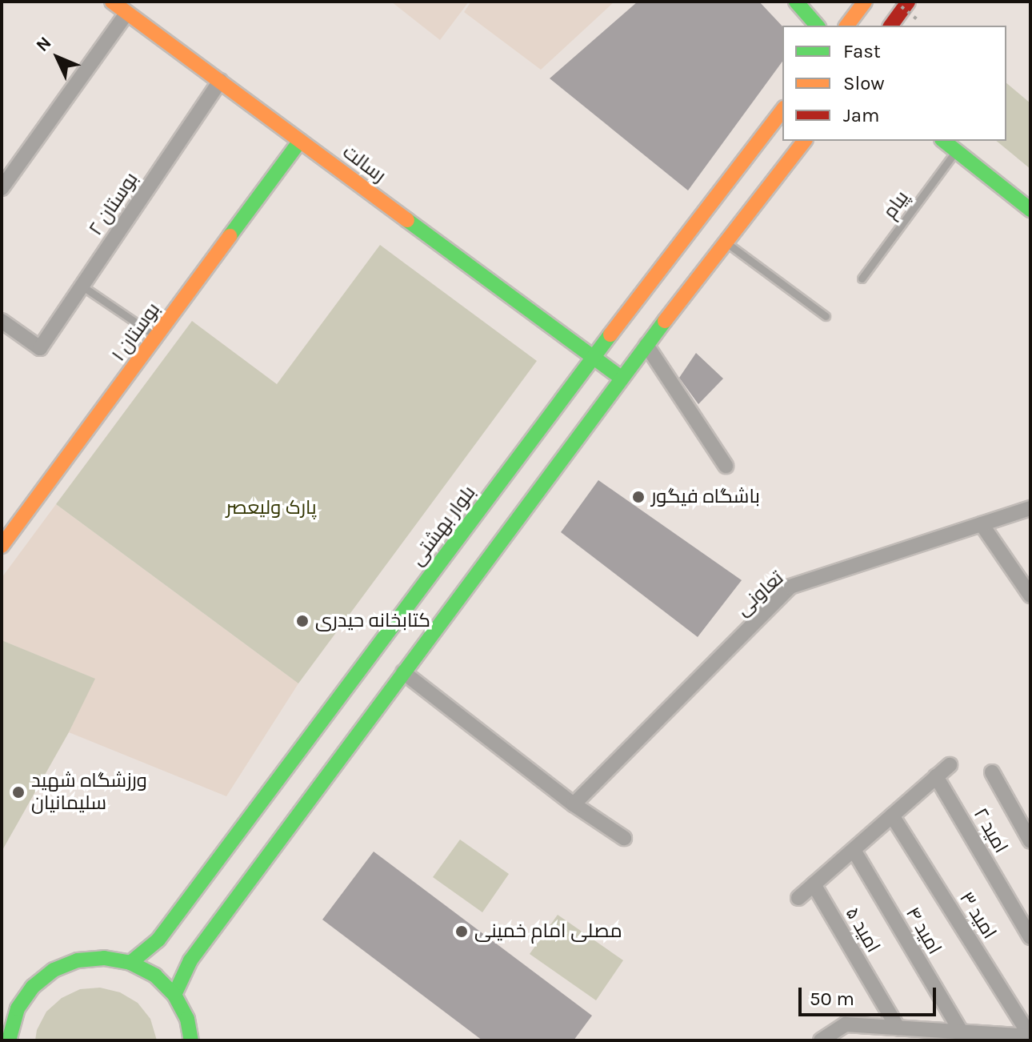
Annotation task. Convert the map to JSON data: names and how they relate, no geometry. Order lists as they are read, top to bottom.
{
  "streets": {
    "main road": ["رسالت", "بوستان ۱", "بلوار بهشتی"],
    "street": [
      "بوستان ۲",
      "تعاونی",
      "امید ۲",
      "امید ۳",
      "امید ۵",
      "امید ۴"
    ],
    "lane": ["پیام"]
  },
  "crossings": [
    ["رسالت", "بوستان ۲"],
    ["رسالت", "بوستان ۱"],
    ["رسالت", "بلوار بهشتی"]
  ],
  "parks": ["پارک ولیعصر"],
  "places": [
    "باشگاه فیگور",
    "کتابخانه حیدری",
    "ورزشگاه شهید سلیمانیان",
    "مصلی امام خمینی"
  ],
  "legend": ["Fast", "Slow", "Jam"],
  "scale_bar": "50 m",
  "north": "top left"
}
